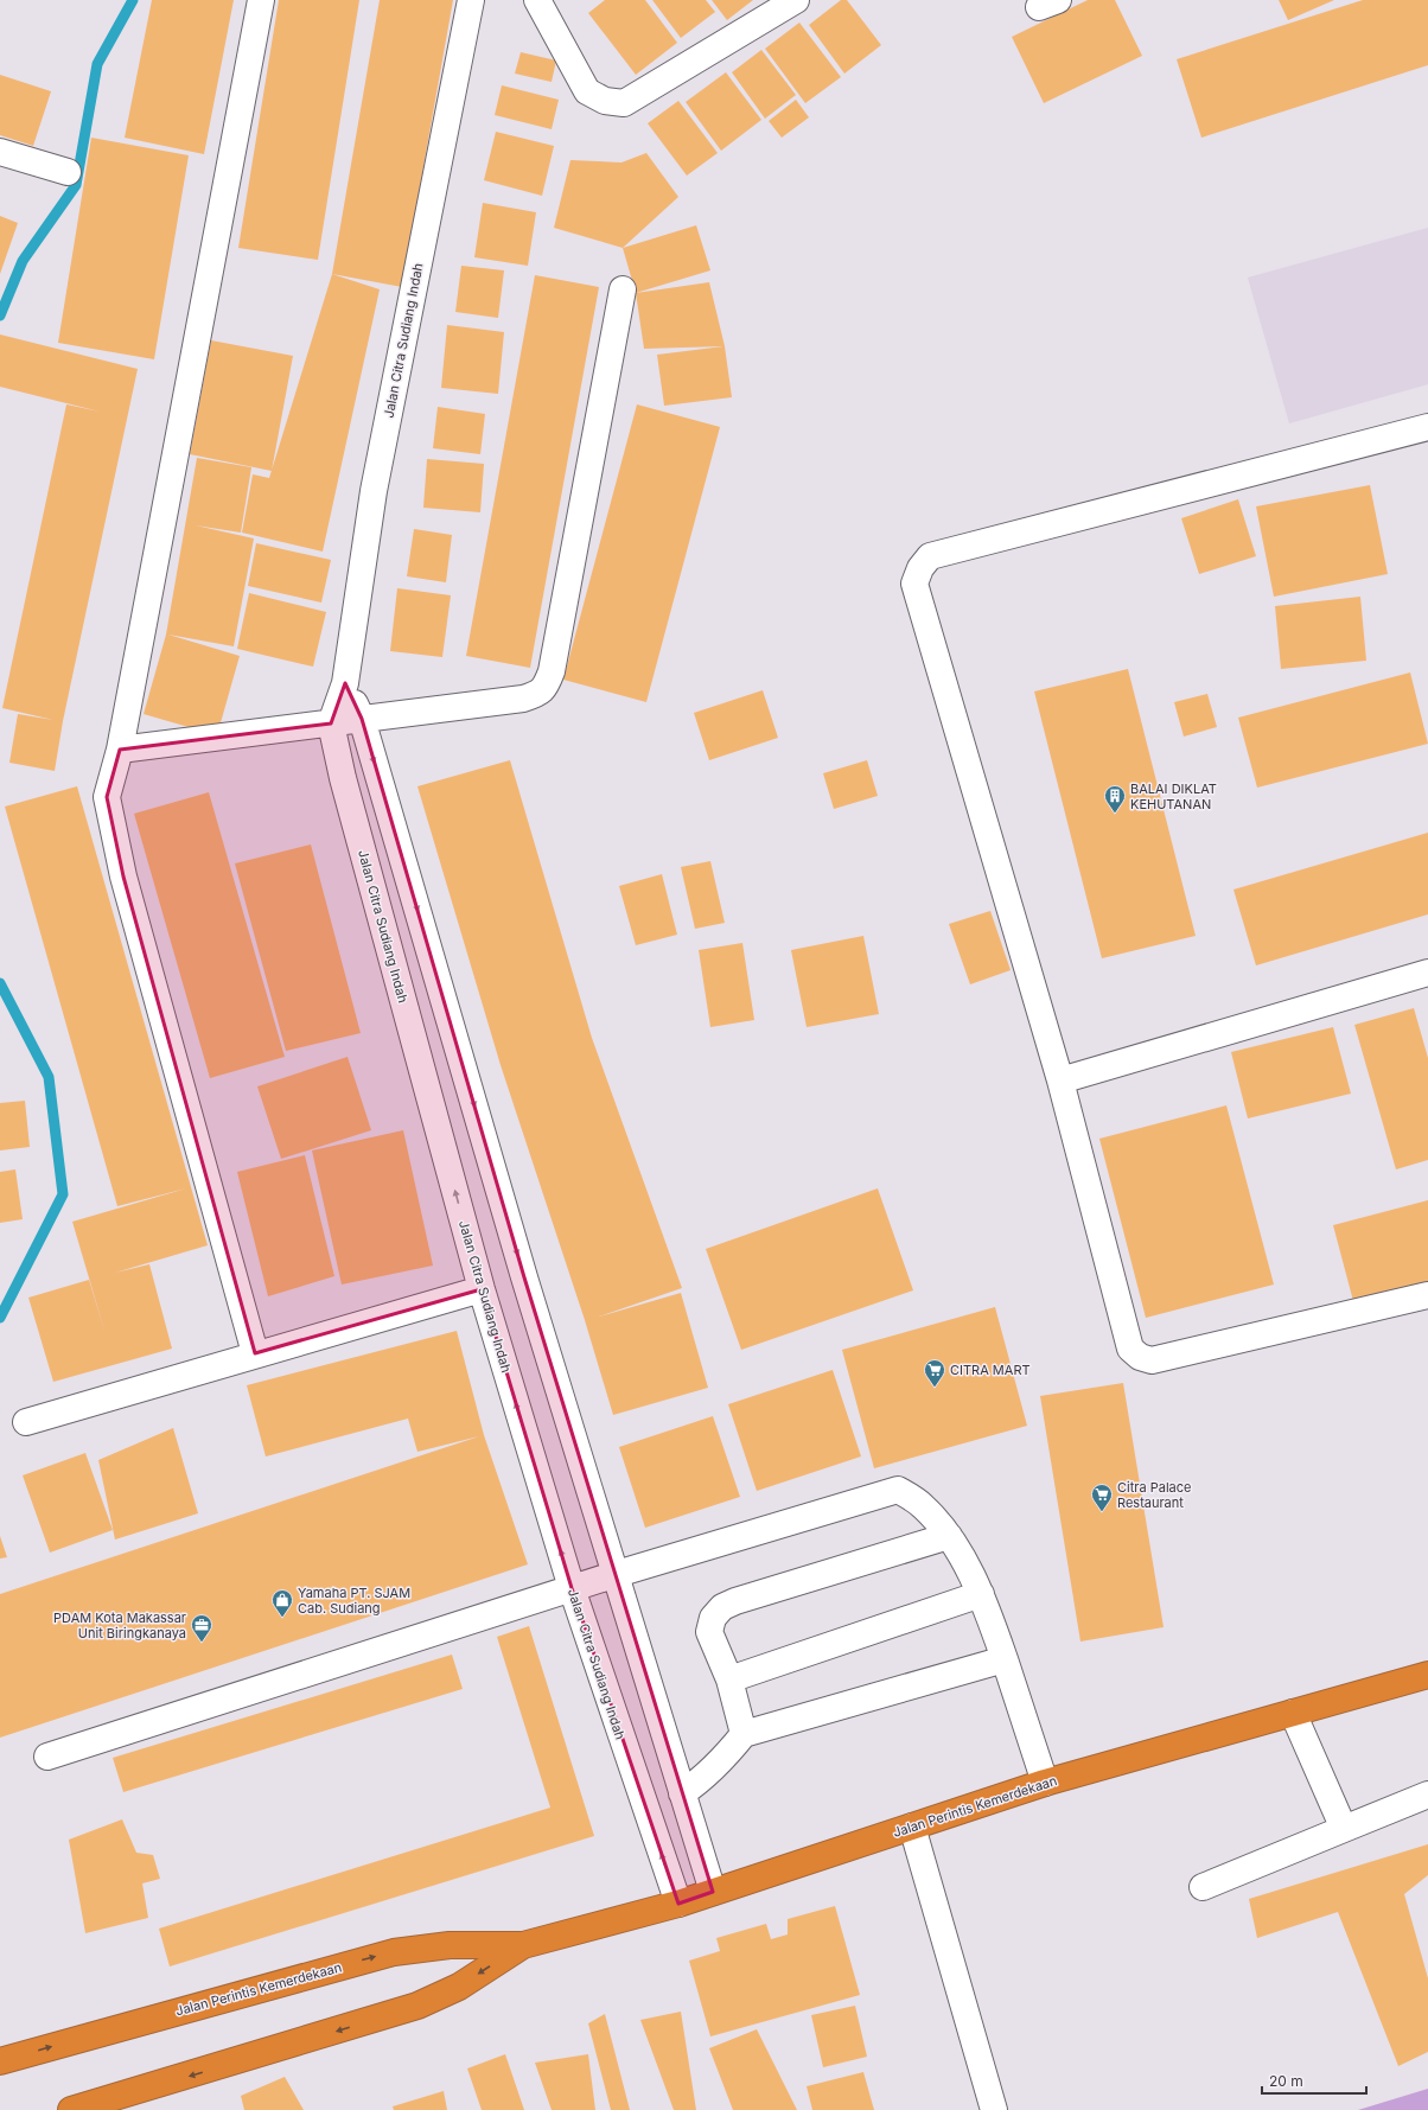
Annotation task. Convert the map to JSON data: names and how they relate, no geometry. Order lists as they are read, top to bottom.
{
  "streets": {
    "highway": ["Jalan Perintis Kemerdekaan"],
    "street": ["Jalan Citra Sudiang Indah"]
  },
  "crossings": [
    ["Jalan Citra Sudiang Indah", "Jalan Perintis Kemerdekaan"]
  ],
  "places": {
    "building": ["BALAI DIKLAT KEHUTANAN"],
    "supermarket": ["CITRA MART", "Citra Palace Restaurant"],
    "shop": ["Yamaha PT. SJAM Cab. Sudiang"],
    "office": ["PDAM Kota Makassar Unit Biringkanaya"]
  },
  "scale_bar": "20 m"
}
